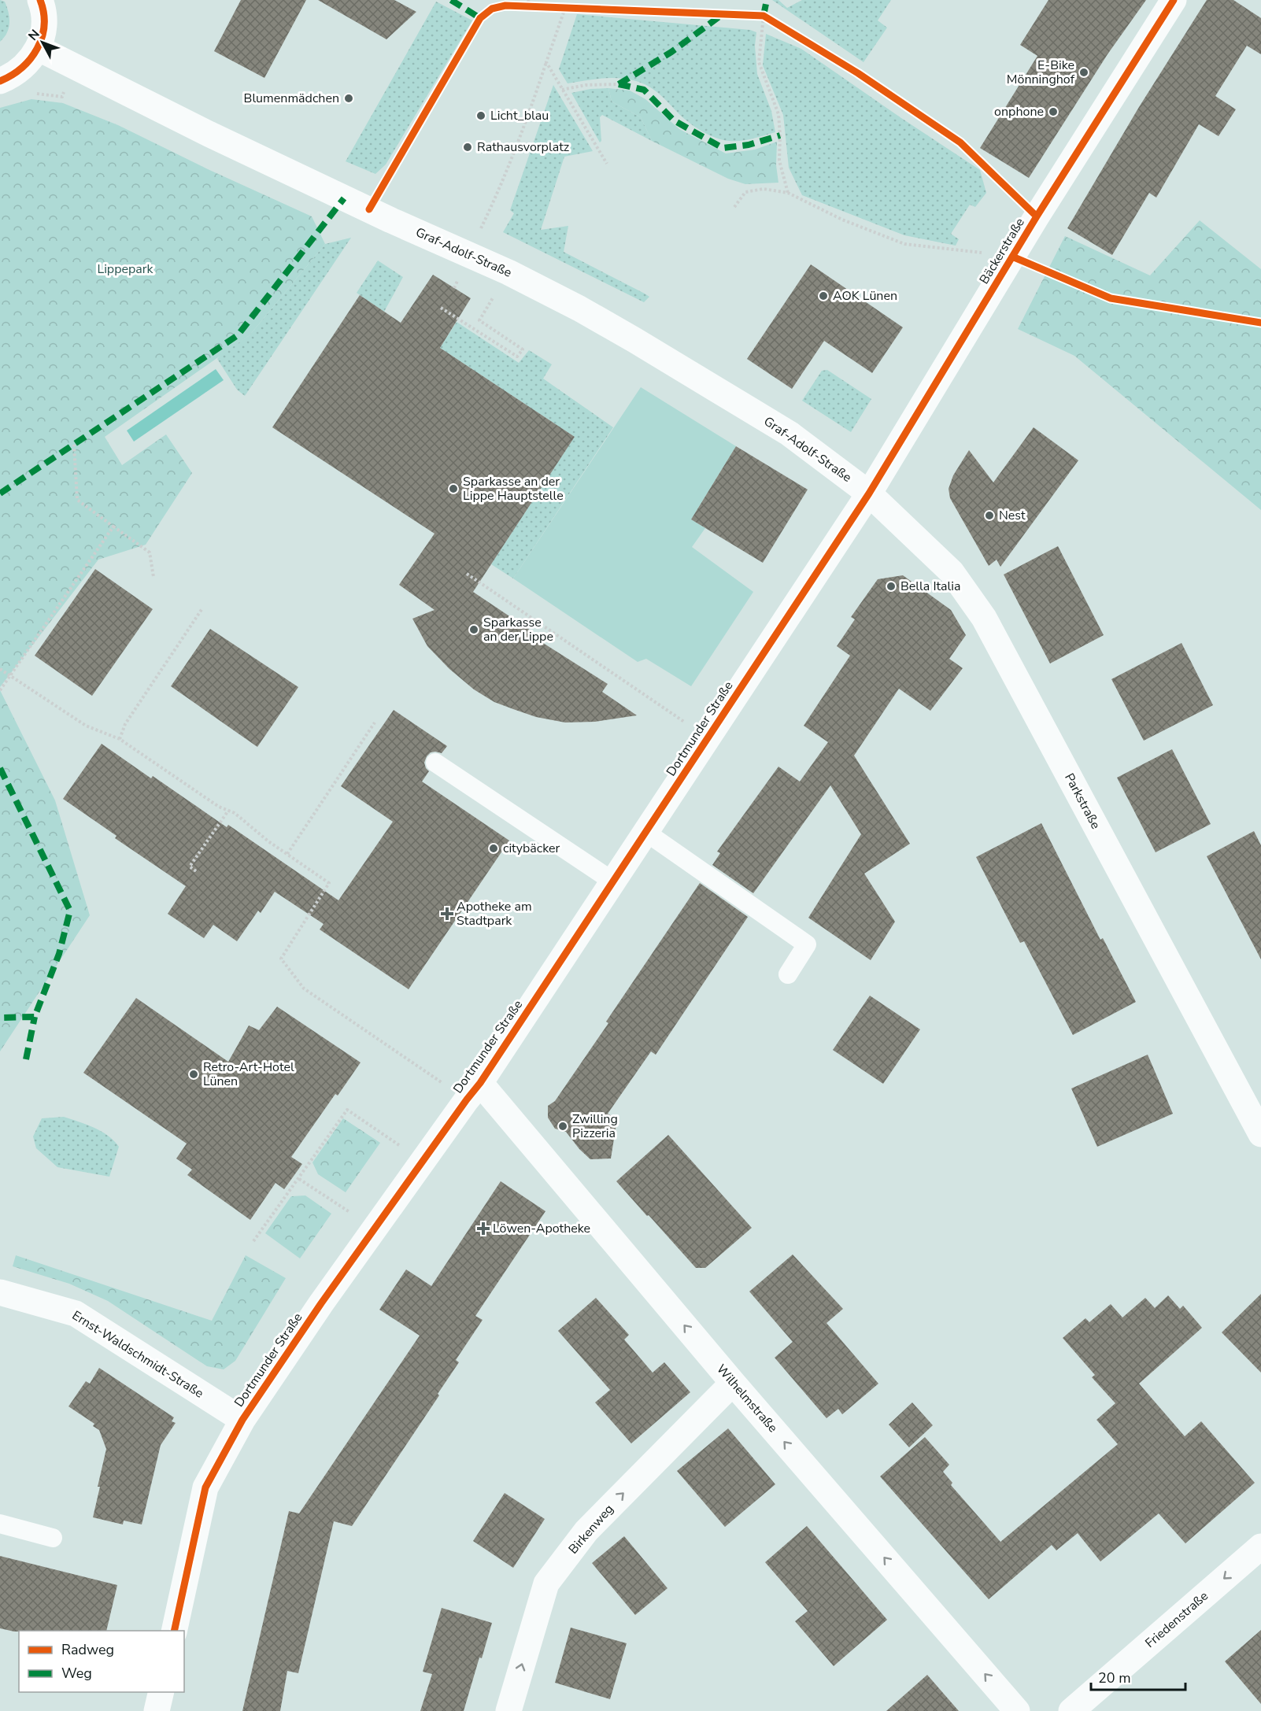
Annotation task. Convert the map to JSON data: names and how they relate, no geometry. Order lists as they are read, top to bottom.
{
  "streets": {
    "street": [
      "Bäckerstraße",
      "Graf-Adolf-Straße",
      "Dortmunder Straße",
      "Parkstraße",
      "Ernst-Waldschmidt-Straße",
      "Wilhelmstraße",
      "Birkenweg",
      "Friedenstraße"
    ]
  },
  "crossings": [
    ["Bäckerstraße", "Graf-Adolf-Straße"],
    ["Bäckerstraße", "Dortmunder Straße"],
    ["Bäckerstraße", "Parkstraße"],
    ["Graf-Adolf-Straße", "Dortmunder Straße"],
    ["Graf-Adolf-Straße", "Parkstraße"],
    ["Dortmunder Straße", "Parkstraße"],
    ["Dortmunder Straße", "Ernst-Waldschmidt-Straße"],
    ["Dortmunder Straße", "Wilhelmstraße"],
    ["Wilhelmstraße", "Birkenweg"]
  ],
  "one_way": ["Wilhelmstraße", "Birkenweg", "Friedenstraße"],
  "parks": ["Lippepark"],
  "places": {
    "other": [
      "E-Bike Mönninghof",
      "Blumenmädchen",
      "onphone",
      "Licht_blau",
      "Rathausvorplatz",
      "AOK Lünen",
      "Sparkasse an der Lippe Hauptstelle",
      "Nest",
      "Bella Italia",
      "Sparkasse an der Lippe",
      "citybäcker",
      "Retro-Art-Hotel Lünen",
      "Zwilling Pizzeria"
    ],
    "health": ["Apotheke am Stadtpark", "Löwen-Apotheke"]
  },
  "legend": ["Radweg", "Weg"],
  "scale_bar": "20 m",
  "north": "top left"
}
